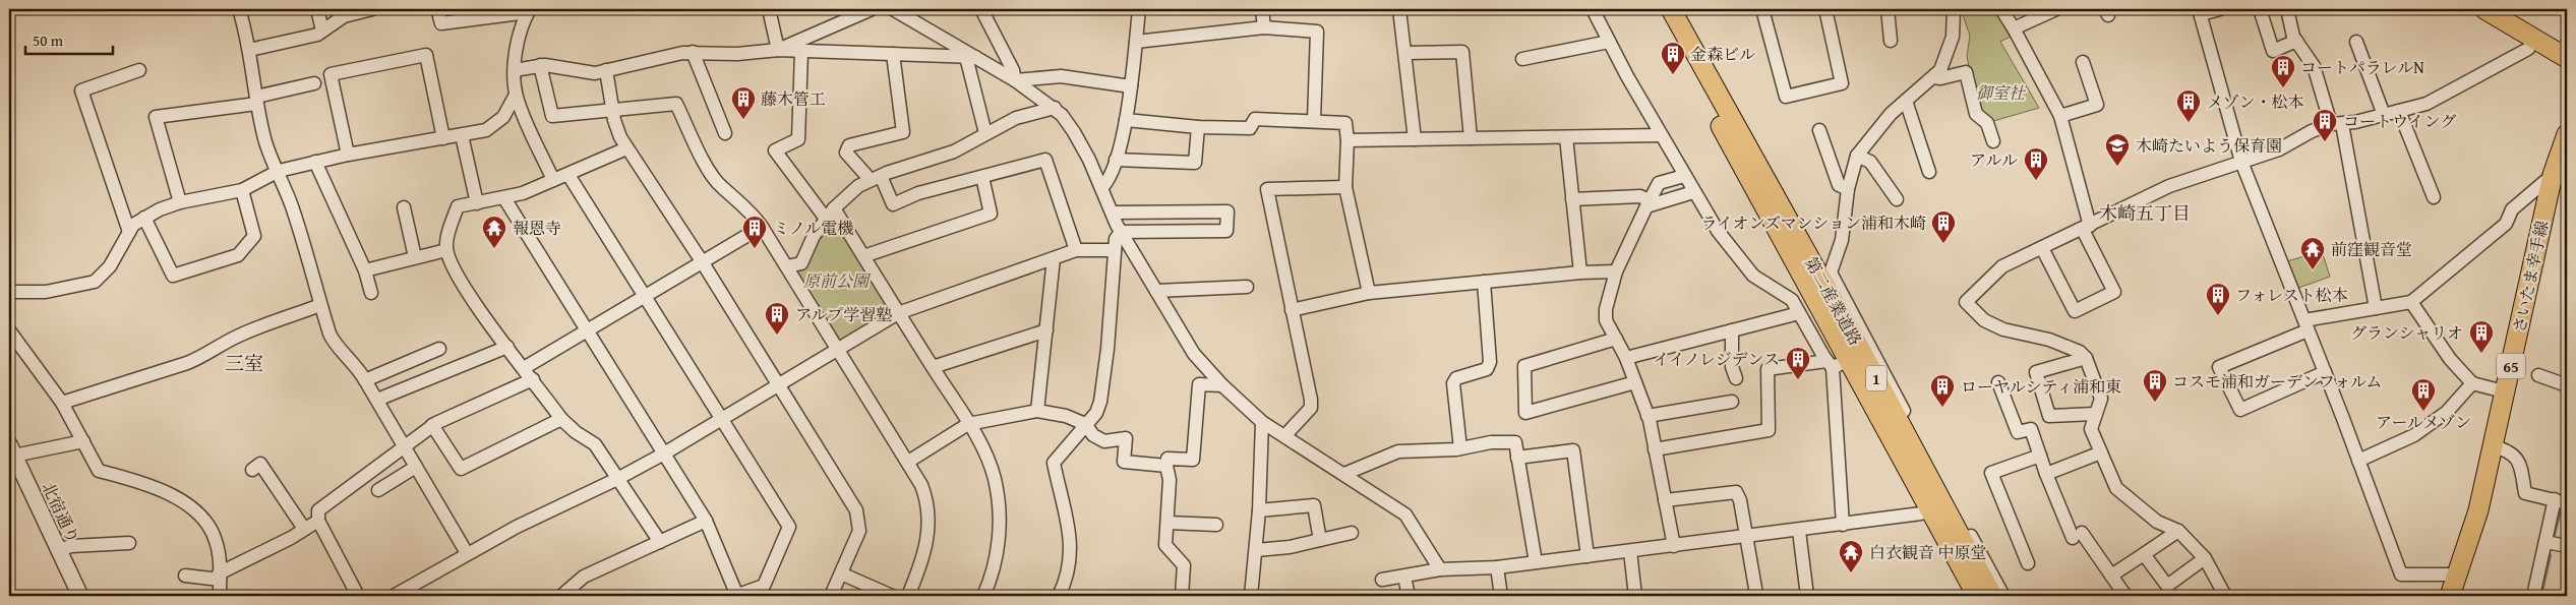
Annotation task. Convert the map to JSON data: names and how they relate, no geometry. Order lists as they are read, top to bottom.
{
  "streets": {
    "main road": [
      "さいたま幸手線",
      "第二産業道路",
      "65",
      "1"
    ],
    "street": ["北宿通り"]
  },
  "districts": ["木崎五丁目", "三室"],
  "parks": ["御室社", "原前公園"],
  "places": {
    "building": [
      "金森ビル",
      "コートパラレルN",
      "藤木管工",
      "メゾン・松本",
      "コートウイング",
      "アルル",
      "ライオンズマンション浦和木崎",
      "ミノル電機",
      "フォレスト松本",
      "アルプ学習塾",
      "グランシャリオ",
      "イイノレジデンス",
      "コスモ浦和ガーデンフォルム",
      "ローヤルシティ浦和東",
      "アールメゾン"
    ],
    "school or university": ["木崎たいよう保育園"],
    "temple": ["報恩寺", "前窪観音堂", "白衣観音 中原堂"]
  },
  "scale_bar": "50 m"
}
